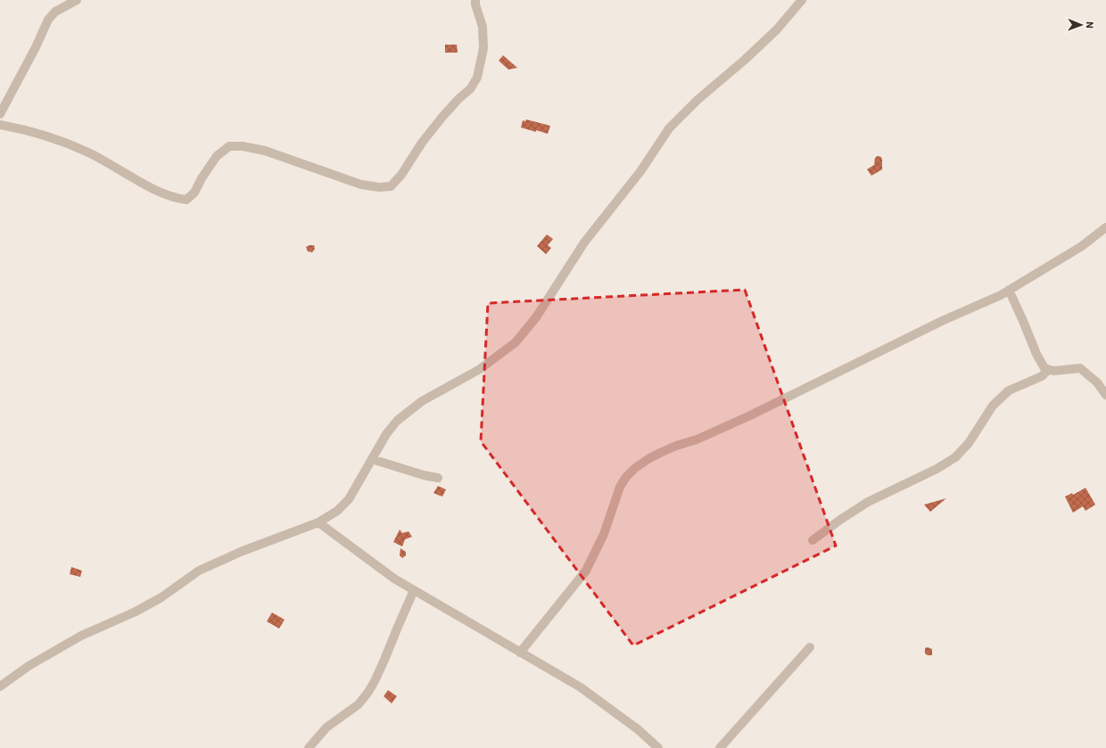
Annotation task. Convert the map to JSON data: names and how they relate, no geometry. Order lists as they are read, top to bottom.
{
  "north": "right"
}
